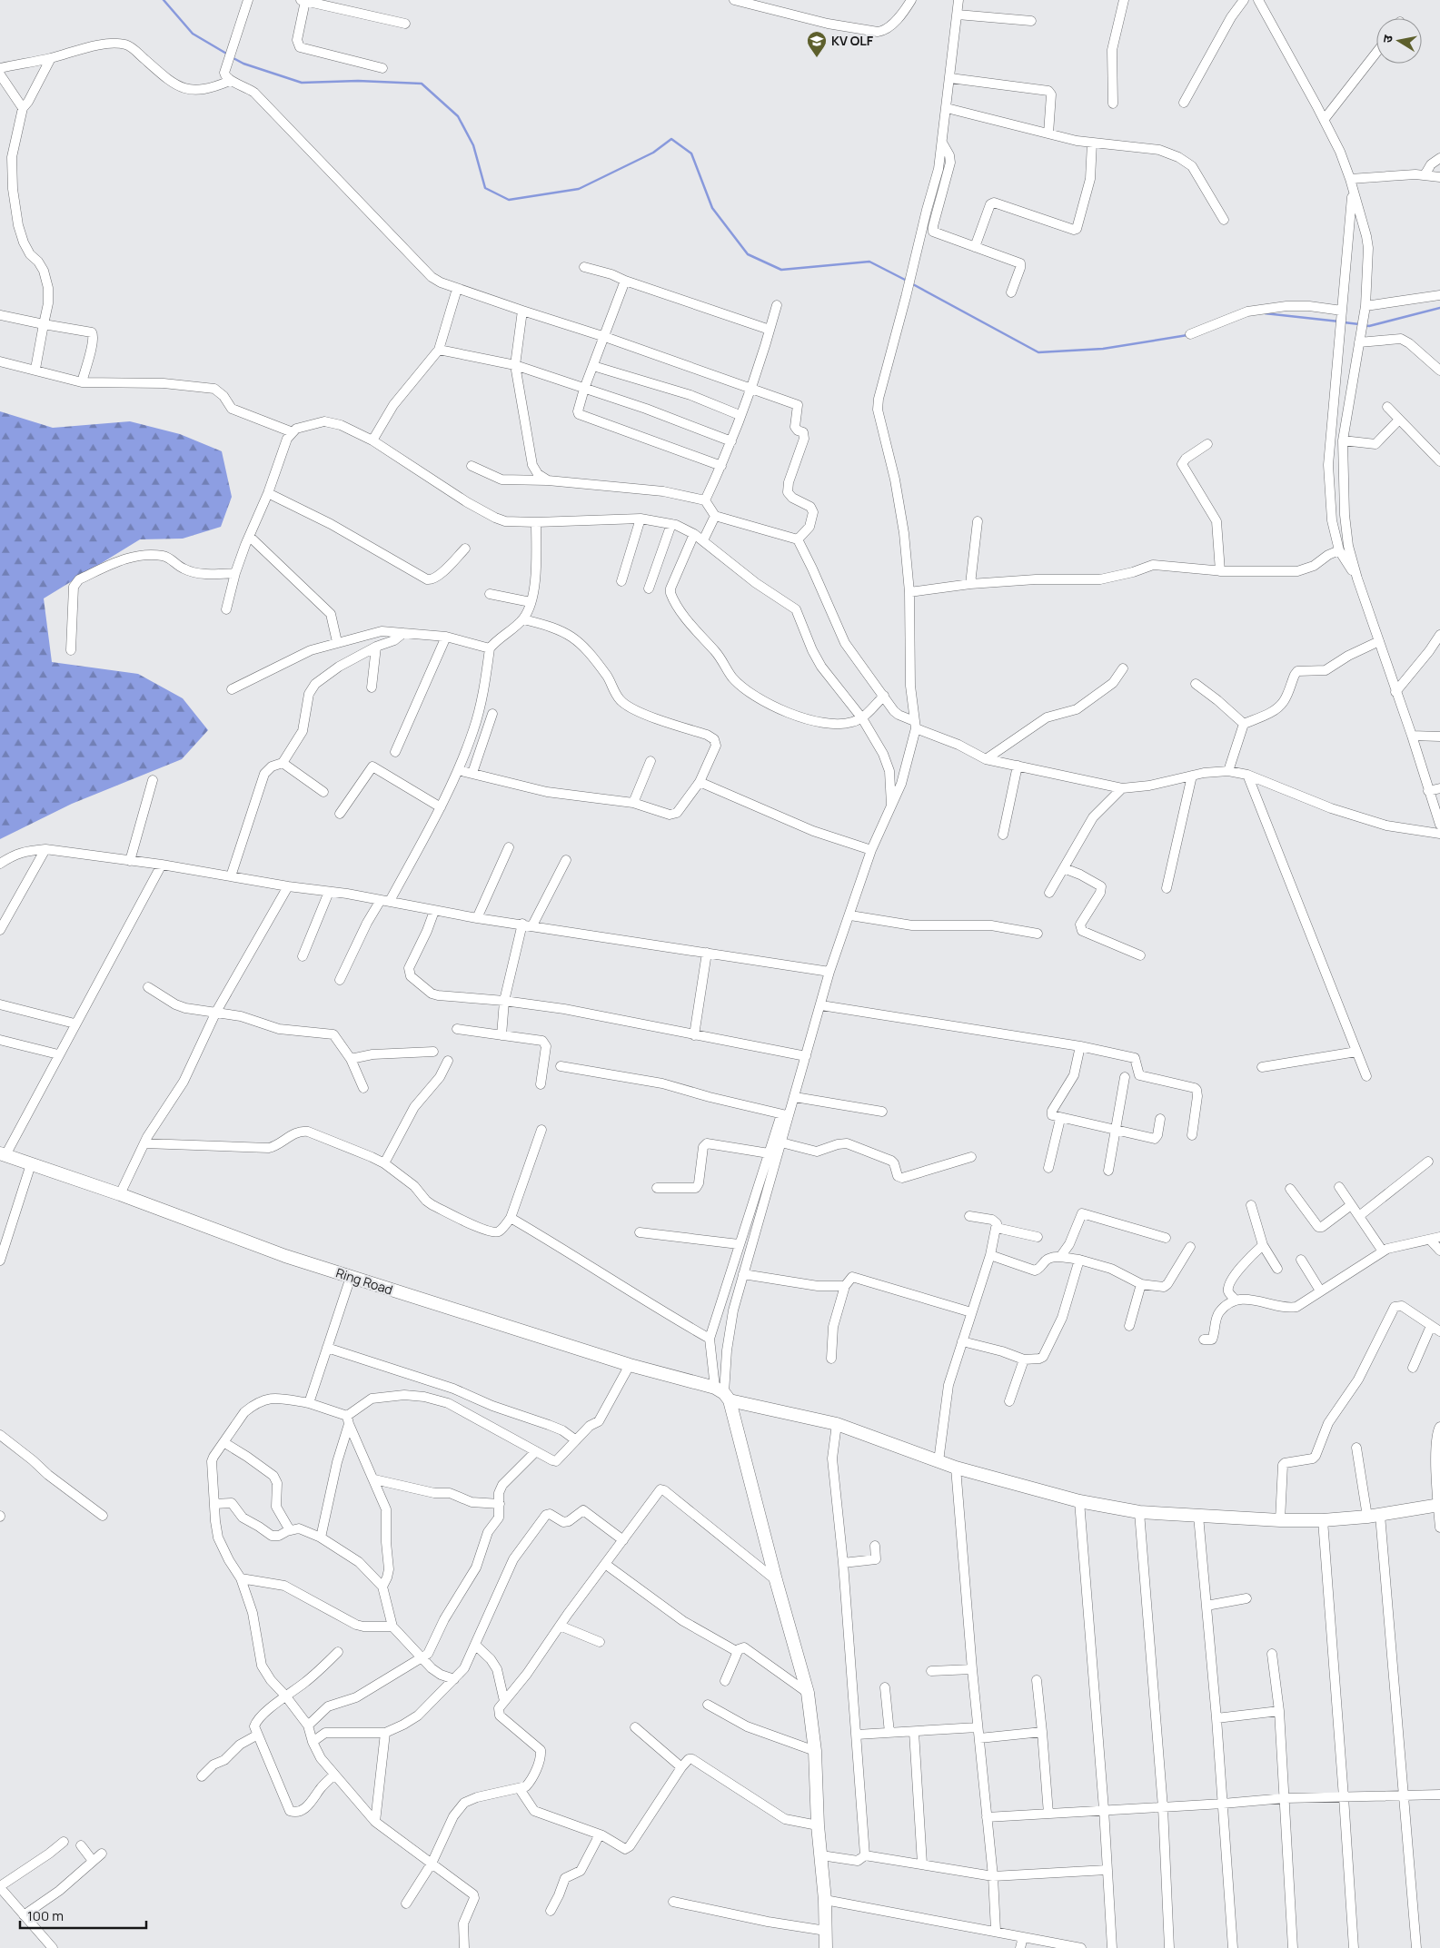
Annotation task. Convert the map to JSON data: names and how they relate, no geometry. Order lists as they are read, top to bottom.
{
  "streets": {
    "street": ["Ring Road"]
  },
  "places": {
    "school or university": ["KV OLF"]
  },
  "scale_bar": "100 m",
  "north": "left"
}
